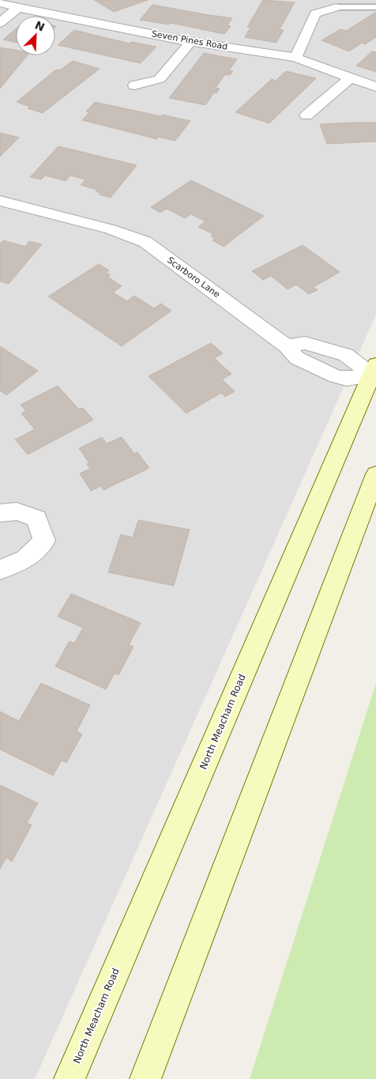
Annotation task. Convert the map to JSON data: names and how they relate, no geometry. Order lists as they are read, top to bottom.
{
  "streets": {
    "main road": ["North Meacham Road"],
    "street": ["Seven Pines Road", "Scarboro Lane"]
  },
  "crossings": [
    ["Scarboro Lane", "North Meacham Road"]
  ],
  "north": "top right"
}
